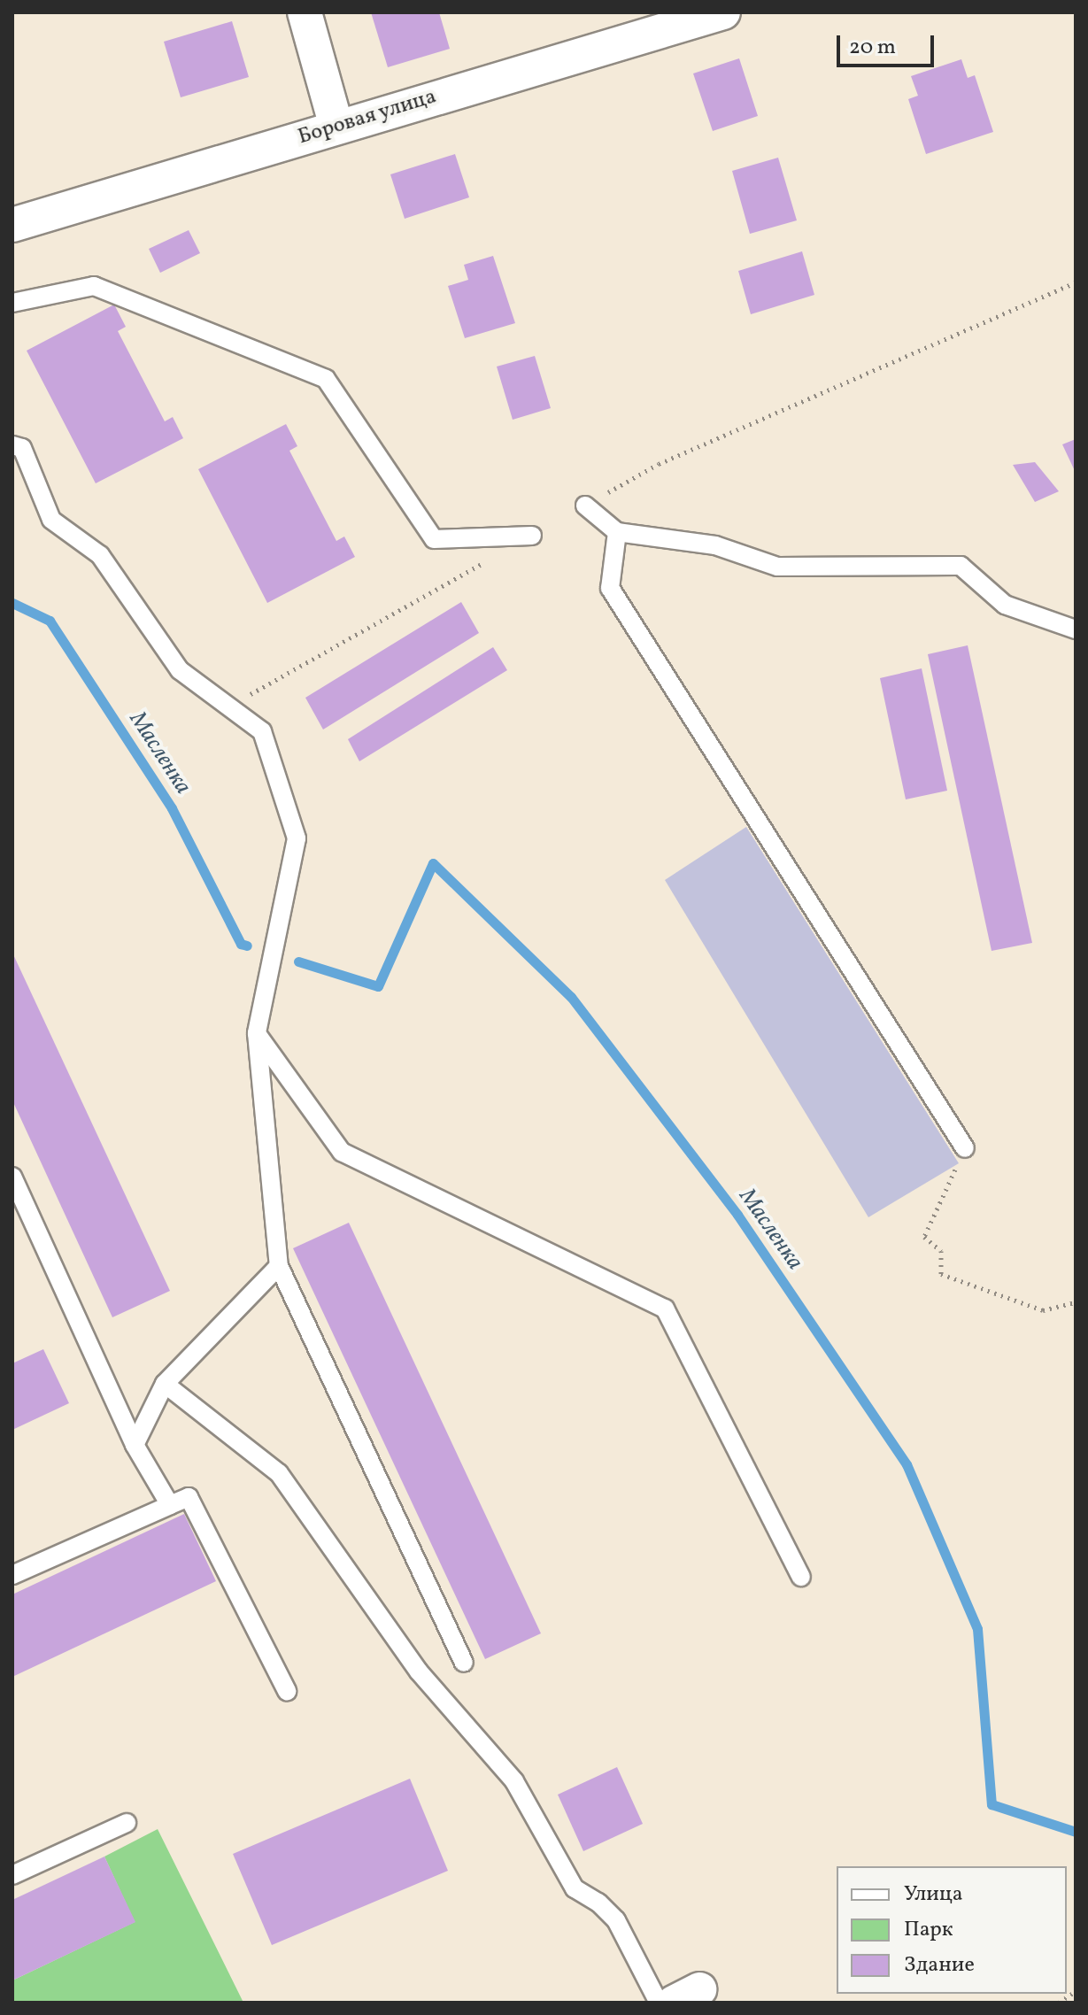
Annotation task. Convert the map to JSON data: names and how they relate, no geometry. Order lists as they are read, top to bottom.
{
  "streets": {
    "street": ["Боровая улица"]
  },
  "water": ["Масленка"],
  "legend": ["Улица", "Парк", "Здание"],
  "scale_bar": "20 m"
}
